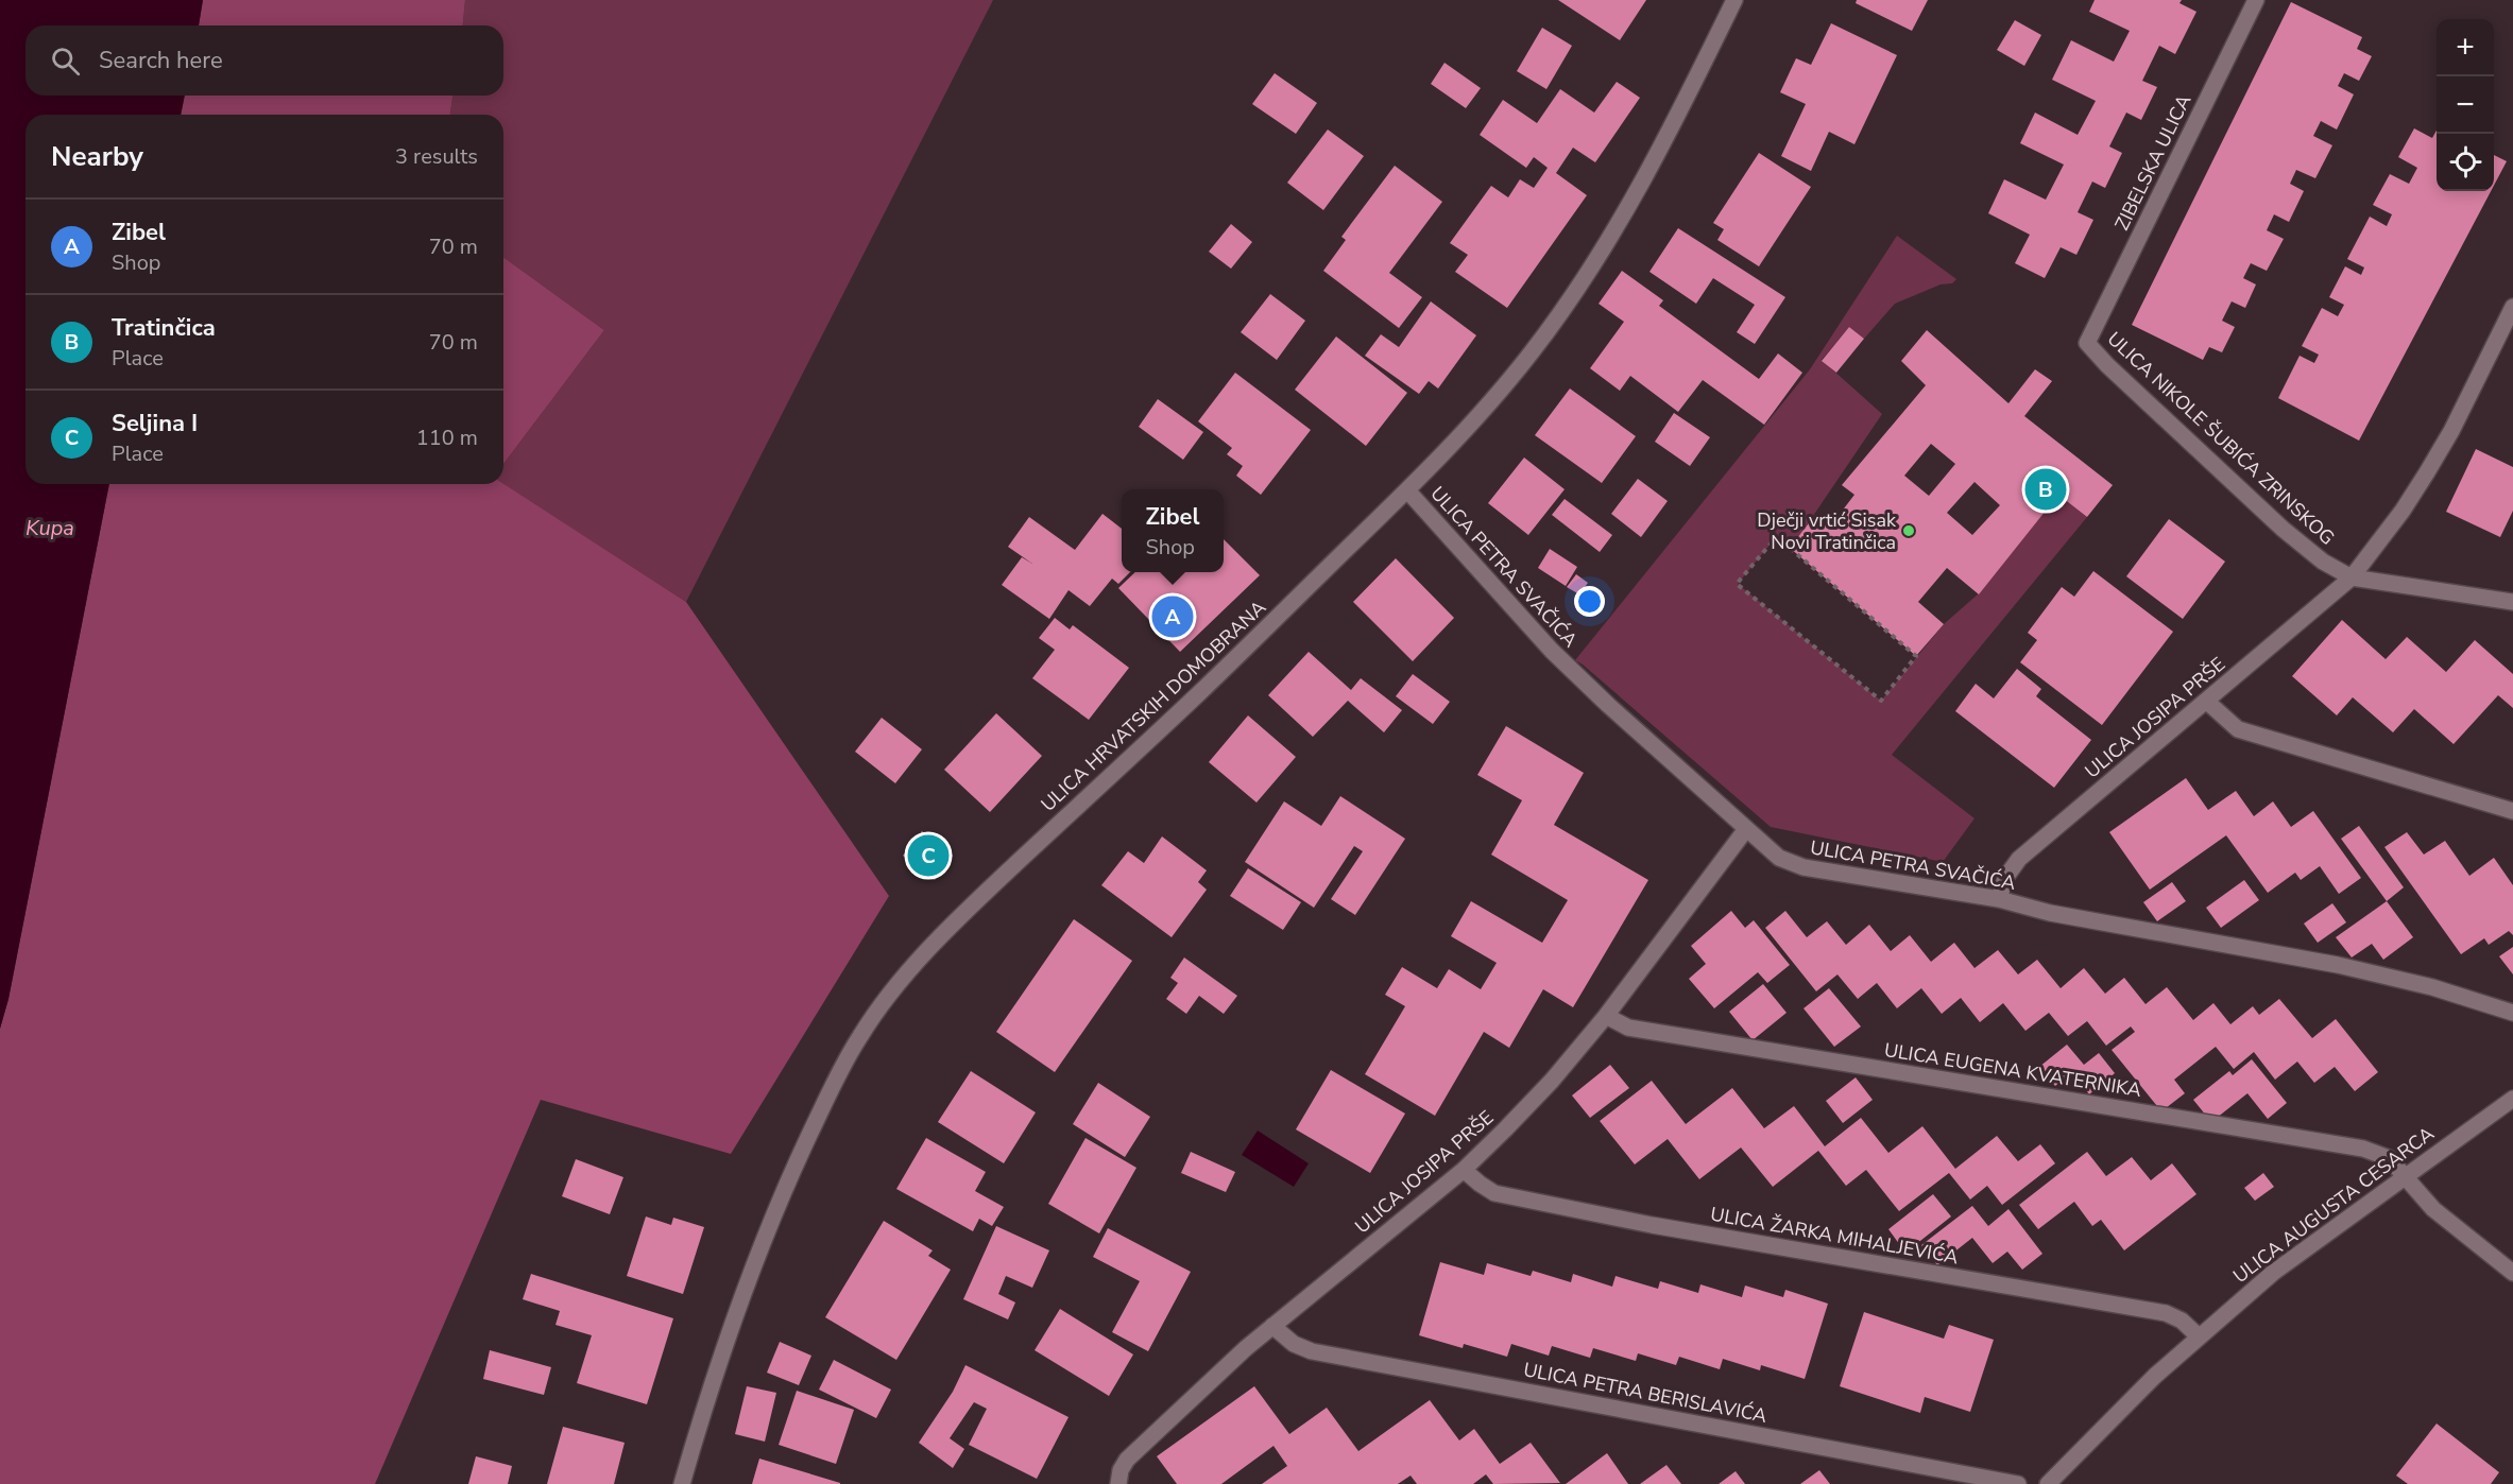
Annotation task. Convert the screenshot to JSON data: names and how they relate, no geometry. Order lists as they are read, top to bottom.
{
  "streets": {
    "street": [
      "ZIBELSKA ULICA",
      "ULICA NIKOLE ŠUBIĆA ZRINSKOG",
      "ULICA PETRA SVAČIĆA",
      "ULICA HRVATSKIH DOMOBRANA",
      "ULICA JOSIPA PRŠE",
      "ULICA EUGENA KVATERNIKA",
      "ULICA AUGUSTA CESARCA",
      "ULICA ŽARKA MIHALJEVIĆA",
      "ULICA PETRA BERISLAVIĆA"
    ]
  },
  "crossings": [
    ["ZIBELSKA ULICA", "ULICA NIKOLE ŠUBIĆA ZRINSKOG"],
    ["ULICA NIKOLE ŠUBIĆA ZRINSKOG", "ULICA JOSIPA PRŠE"],
    ["ULICA PETRA SVAČIĆA", "ULICA HRVATSKIH DOMOBRANA"],
    ["ULICA PETRA SVAČIĆA", "ULICA JOSIPA PRŠE"],
    ["ULICA JOSIPA PRŠE", "ULICA EUGENA KVATERNIKA"],
    ["ULICA JOSIPA PRŠE", "ULICA ŽARKA MIHALJEVIĆA"],
    ["ULICA JOSIPA PRŠE", "ULICA PETRA BERISLAVIĆA"],
    ["ULICA EUGENA KVATERNIKA", "ULICA AUGUSTA CESARCA"],
    ["ULICA AUGUSTA CESARCA", "ULICA ŽARKA MIHALJEVIĆA"]
  ],
  "water": ["Kupa"],
  "places": ["Dječji vrtić Sisak Novi Tratinčica"],
  "page": {
    "map_buttons": ["+", "−"],
    "search": "Search here",
    "heading": ["Nearby", "3 results"],
    "list": [
      {
        "mark": "A",
        "name": "Zibel",
        "note": "Shop",
        "value": "70 m"
      },
      {
        "mark": "B",
        "name": "Tratinčica",
        "note": "Place",
        "value": "70 m"
      },
      {
        "mark": "C",
        "name": "Seljina I",
        "note": "Place",
        "value": "110 m"
      }
    ],
    "pins": ["B", "A", "C"],
    "popup": ["Zibel", "Shop"]
  }
}
